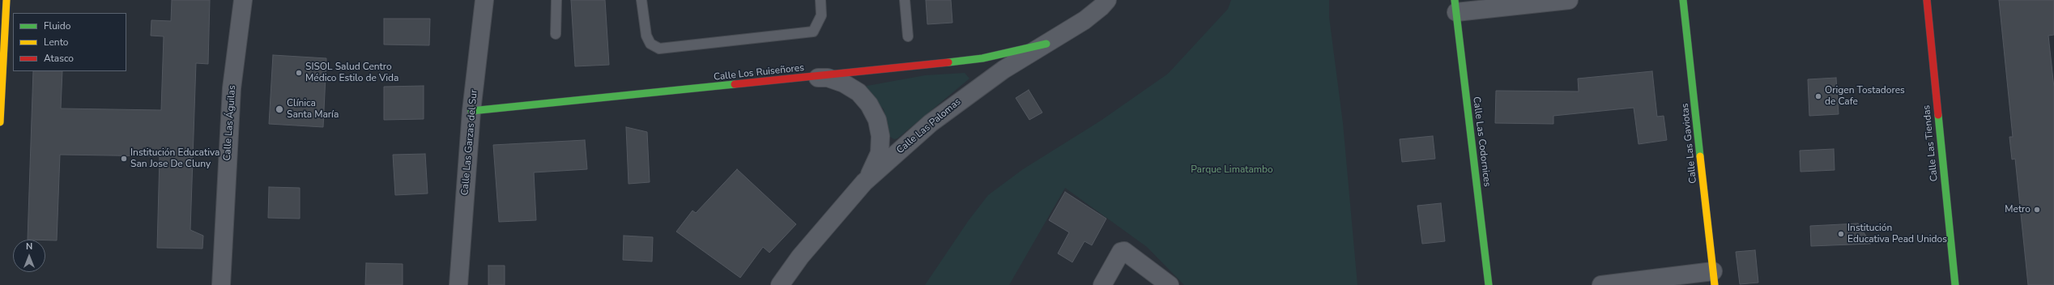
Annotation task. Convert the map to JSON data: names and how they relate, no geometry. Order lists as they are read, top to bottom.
{
  "streets": {
    "street": [
      "Calle Los Ruiseñores",
      "Calle Las Águilas",
      "Calle Las Palomas",
      "Calle Las Codornices",
      "Calle Las Garzas del Sur",
      "Calle Las Gaviotas",
      "Calle Las Tiendas"
    ]
  },
  "crossings": [
    ["Calle Los Ruiseñores", "Calle Las Palomas"],
    ["Calle Los Ruiseñores", "Calle Las Garzas del Sur"]
  ],
  "parks": ["Parque Limatambo"],
  "places": [
    "SISOL Salud Centro Médico Estilo de Vida",
    "Origen Tostadores de Cafe",
    "Clínica Santa María",
    "Institución Educativa San Jose De Cluny",
    "Metro",
    "Institución Educativa Pead Unidos"
  ],
  "legend": ["Fluido", "Lento", "Atasco"],
  "north": "top"
}
